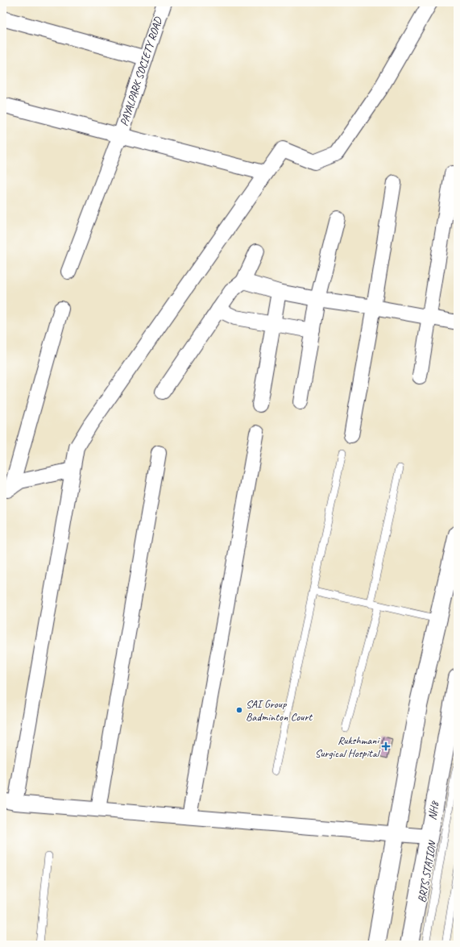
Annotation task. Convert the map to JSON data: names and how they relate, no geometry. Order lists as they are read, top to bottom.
{
  "streets": {
    "street": ["PAYALPARK SOCIETY ROAD", "NH8"],
    "lane": ["BRTS STATION"]
  },
  "places": {
    "other": ["SAI Group Badminton Court"],
    "health": ["Rukshmani Surgical Hospital"]
  }
}
